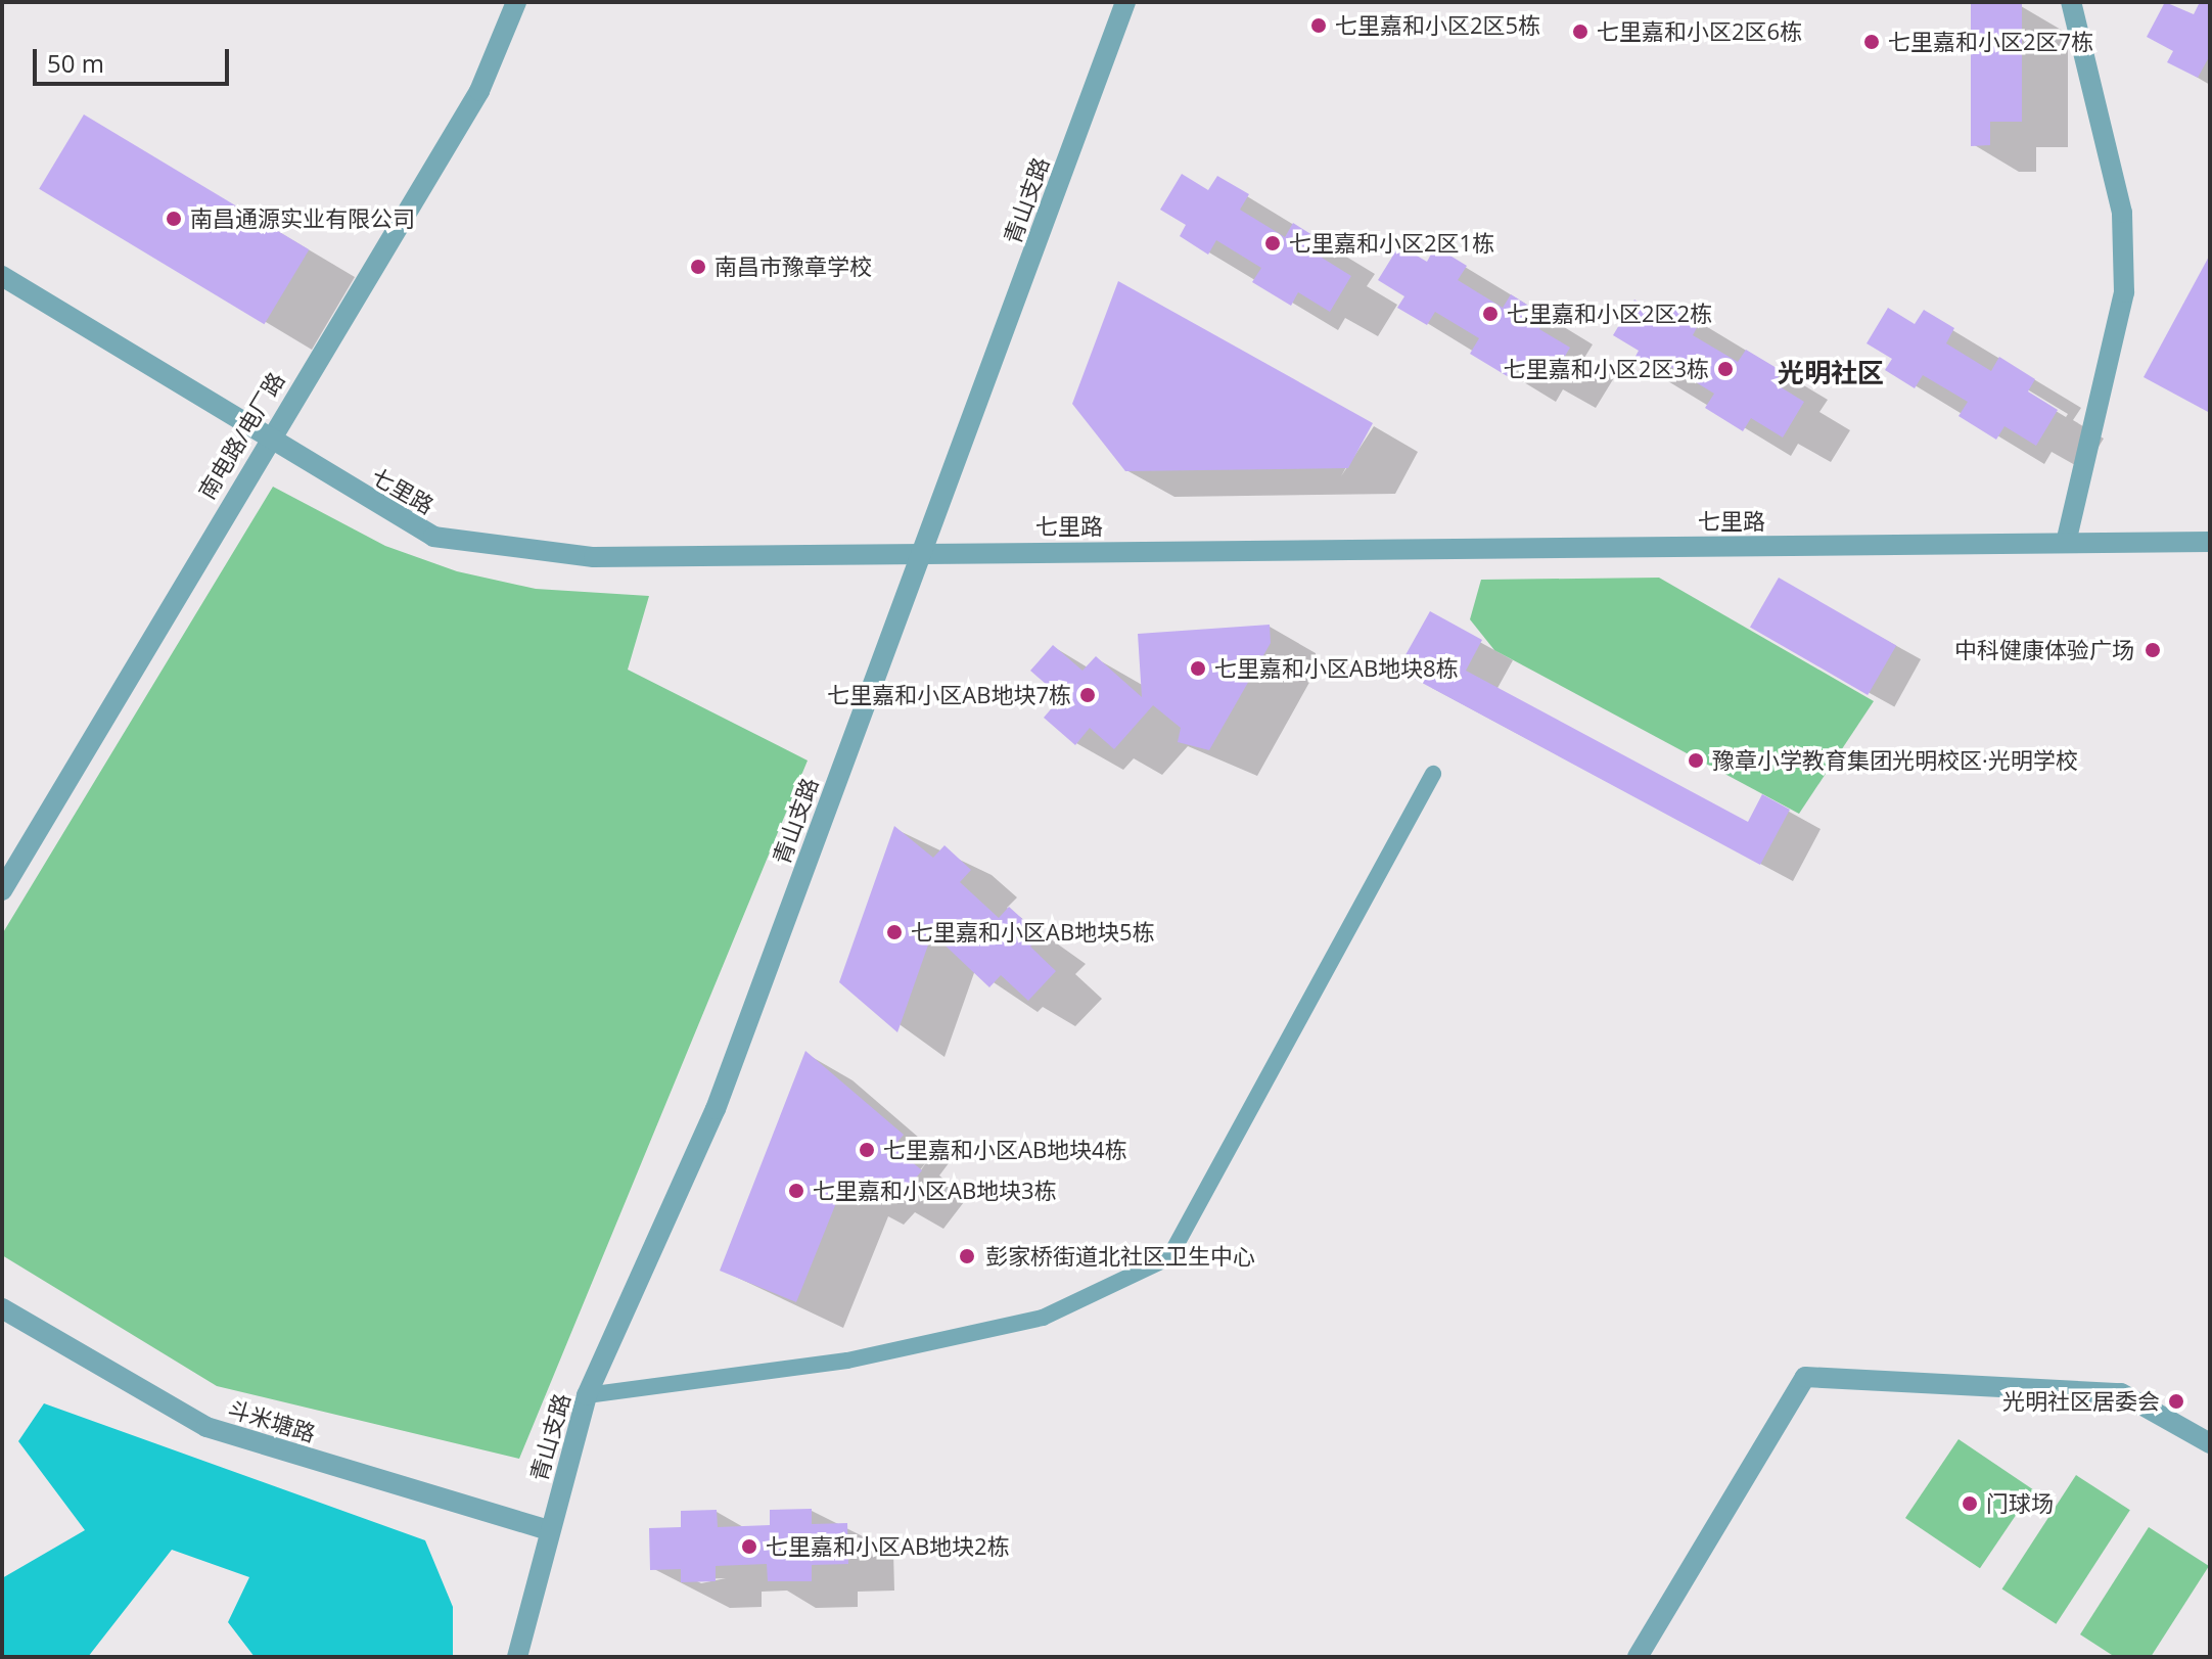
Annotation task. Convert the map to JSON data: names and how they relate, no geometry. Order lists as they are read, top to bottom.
{
  "streets": {
    "street": [
      "青山支路",
      "南电路/电厂路",
      "七里路",
      "斗米塘路"
    ]
  },
  "crossings": [
    ["青山支路", "七里路"],
    ["青山支路", "斗米塘路"],
    ["南电路/电厂路", "七里路"]
  ],
  "districts": ["光明社区"],
  "places": [
    "七里嘉和小区2区5栋",
    "七里嘉和小区2区6栋",
    "七里嘉和小区2区7栋",
    "南昌通源实业有限公司",
    "七里嘉和小区2区1栋",
    "南昌市豫章学校",
    "七里嘉和小区2区2栋",
    "七里嘉和小区2区3栋",
    "中科健康体验广场",
    "七里嘉和小区AB地块8栋",
    "七里嘉和小区AB地块7栋",
    "豫章小学教育集团光明校区·光明学校",
    "七里嘉和小区AB地块5栋",
    "七里嘉和小区AB地块4栋",
    "七里嘉和小区AB地块3栋",
    "彭家桥街道北社区卫生中心",
    "光明社区居委会",
    "门球场",
    "七里嘉和小区AB地块2栋"
  ],
  "scale_bar": "50 m"
}
